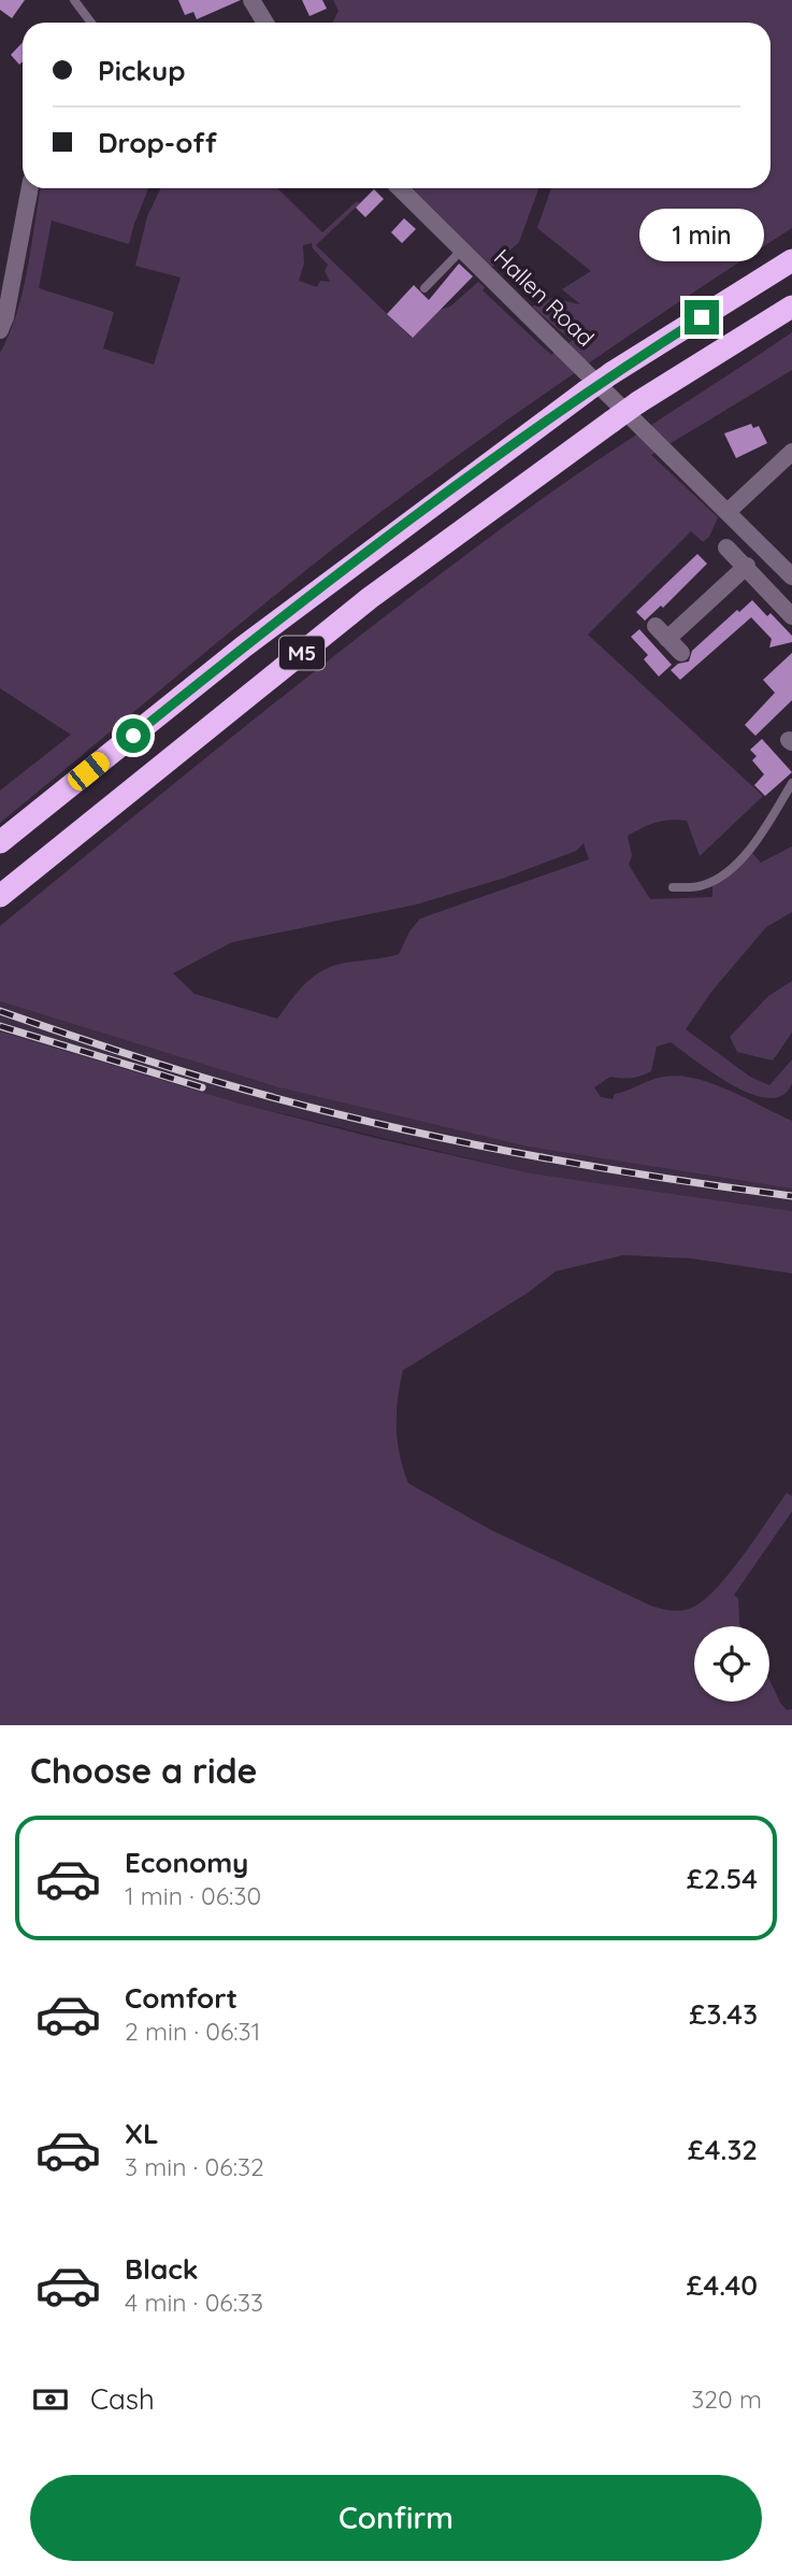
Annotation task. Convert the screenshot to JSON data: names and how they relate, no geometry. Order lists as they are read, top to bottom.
{
  "streets": {
    "highway": ["M5"],
    "street": ["Hallen Road"]
  },
  "page": {
    "banner": ["Pickup", "Drop-off"],
    "bubble": "1 min",
    "heading": "Choose a ride",
    "list": [
      {
        "name": "Economy",
        "note": "1 min · 06:30",
        "value": "£2.54"
      },
      {
        "name": "Comfort",
        "note": "2 min · 06:31",
        "value": "£3.43"
      },
      {
        "name": "XL",
        "note": "3 min · 06:32",
        "value": "£4.32"
      },
      {
        "name": "Black",
        "note": "4 min · 06:33",
        "value": "£4.40"
      }
    ],
    "pay": ["Cash", "320 m"],
    "buttons": "Confirm"
  }
}
